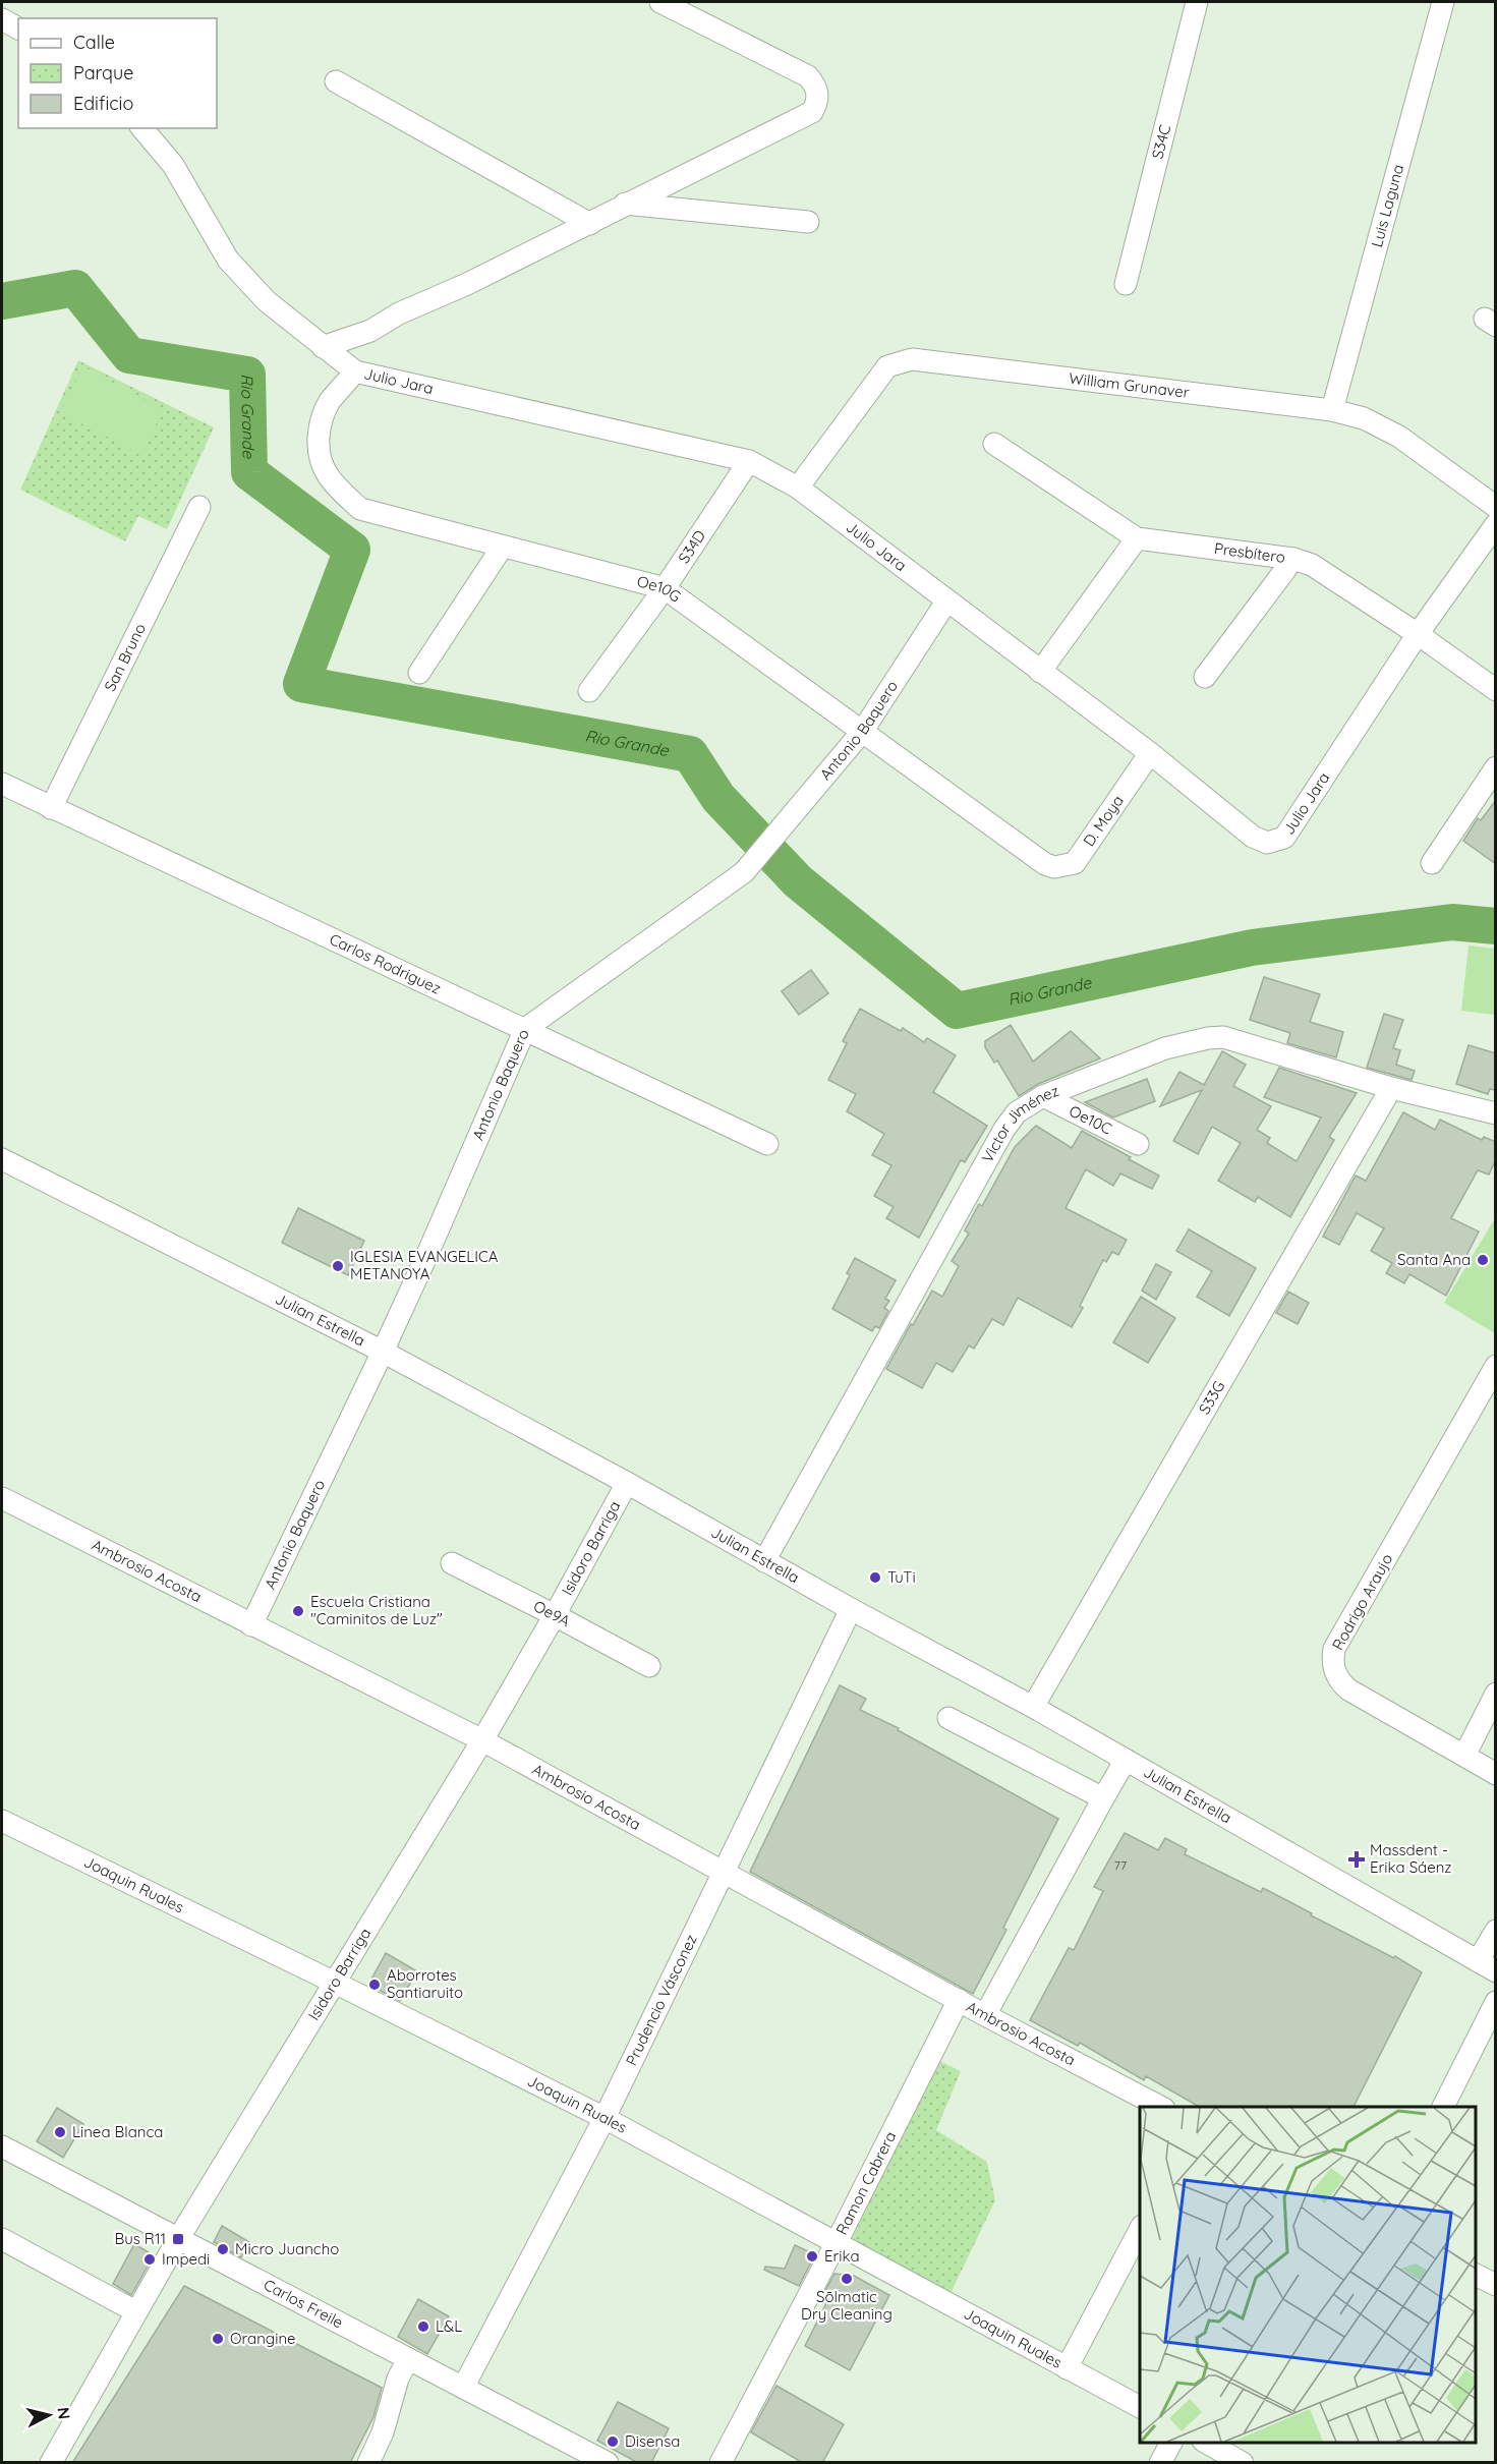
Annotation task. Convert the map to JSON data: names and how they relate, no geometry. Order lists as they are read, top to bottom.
{
  "streets": {
    "street": [
      "S34C",
      "Luis Laguna",
      "Julio Jara",
      "William Grunaver",
      "S34D",
      "Presbítero",
      "Oe10G",
      "San Bruno",
      "Antonio Baquero",
      "D. Moya",
      "Carlos Rodriguez",
      "Oe10C",
      "Victor Jiménez",
      "Julian Estrella",
      "S33G",
      "Isidoro Barriga",
      "Ambrosio Acosta",
      "Rodrigo Araujo",
      "Oe9A",
      "Joaquin Ruales",
      "Prudencio Vásconez",
      "Ramon Cabrera",
      "Carlos Freile"
    ]
  },
  "crossings": [
    ["Luis Laguna", "William Grunaver"],
    ["Julio Jara", "William Grunaver"],
    ["Julio Jara", "S34D"],
    ["Julio Jara", "Presbítero"],
    ["Julio Jara", "Oe10G"],
    ["Julio Jara", "Antonio Baquero"],
    ["Julio Jara", "D. Moya"],
    ["S34D", "Oe10G"],
    ["Oe10G", "Antonio Baquero"],
    ["Oe10G", "D. Moya"],
    ["San Bruno", "Carlos Rodriguez"],
    ["Antonio Baquero", "Carlos Rodriguez"],
    ["Antonio Baquero", "Julian Estrella"],
    ["Antonio Baquero", "Ambrosio Acosta"],
    ["Oe10C", "Victor Jiménez"],
    ["Victor Jiménez", "Julian Estrella"],
    ["Victor Jiménez", "S33G"],
    ["Julian Estrella", "S33G"],
    ["Julian Estrella", "Isidoro Barriga"],
    ["Julian Estrella", "Prudencio Vásconez"],
    ["Isidoro Barriga", "Ambrosio Acosta"],
    ["Isidoro Barriga", "Oe9A"],
    ["Isidoro Barriga", "Joaquin Ruales"],
    ["Isidoro Barriga", "Carlos Freile"],
    ["Ambrosio Acosta", "Prudencio Vásconez"],
    ["Ambrosio Acosta", "Ramon Cabrera"],
    ["Joaquin Ruales", "Prudencio Vásconez"],
    ["Joaquin Ruales", "Ramon Cabrera"],
    ["Prudencio Vásconez", "Carlos Freile"]
  ],
  "water": ["Rio Grande"],
  "places": {
    "other": [
      "Santa Ana",
      "IGLESIA EVANGELICA METANOYA",
      "TuTi",
      "Escuela Cristiana \"Caminitos de Luz\"",
      "Aborrotes Santiaruito",
      "Linea Blanca",
      "Micro Juancho",
      "Erika",
      "Impedi",
      "Sōlmatic Dry Cleaning",
      "L&L",
      "Orangine",
      "Disensa"
    ],
    "health": ["Massdent - Erika Sáenz"],
    "transit": ["Bus R11"]
  },
  "house_numbers": ["77"],
  "legend": ["Calle", "Parque", "Edificio"],
  "north": "right"
}
